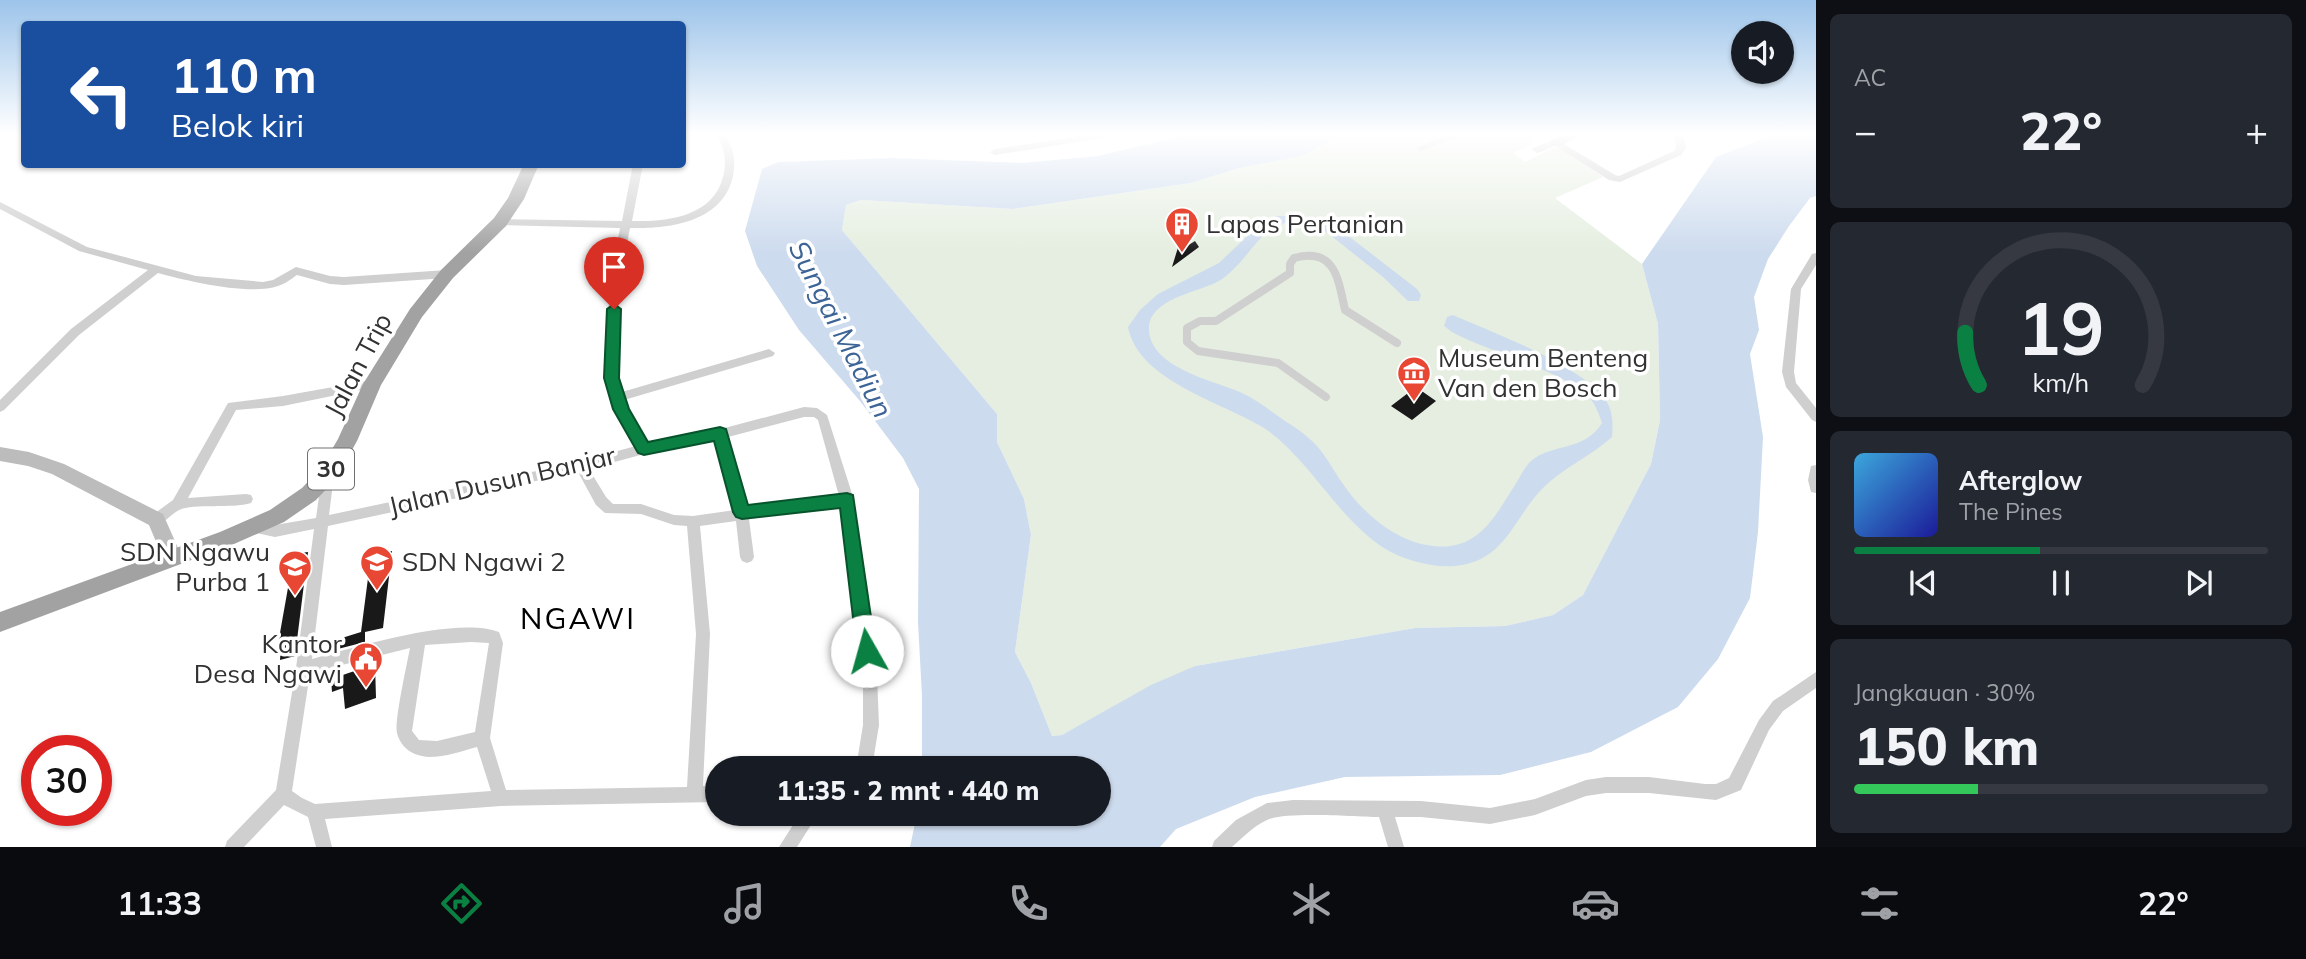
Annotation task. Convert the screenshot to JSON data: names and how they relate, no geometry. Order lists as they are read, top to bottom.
{
  "streets": {
    "highway": ["Jalan Trip", "30"],
    "street": ["Jalan Dusun Banjar"]
  },
  "crossings": [
    ["Jalan Trip", "Jalan Dusun Banjar"]
  ],
  "districts": ["NGAWI"],
  "water": ["Sungai Madiun"],
  "places": {
    "building": ["Lapas Pertanian"],
    "museum": ["Museum Benteng Van den Bosch"],
    "school or university": ["SDN Ngawi 2", "SDN Ngawu Purba 1"],
    "public building": ["Kantor Desa Ngawi"]
  },
  "page": {
    "tile": [
      "AC",
      ["Jangkauan · 30%", "150 km"]
    ],
    "turn": ["110 m", "Belok kiri"],
    "heat": ["−", "22°", "+"],
    "song": ["Afterglow", "The Pines"],
    "limit": "30",
    "trip": "11:35 · 2 mnt · 440 m",
    "tabs": ["11:33", "22°"],
    "gauge": ["19", "km/h"]
  }
}
